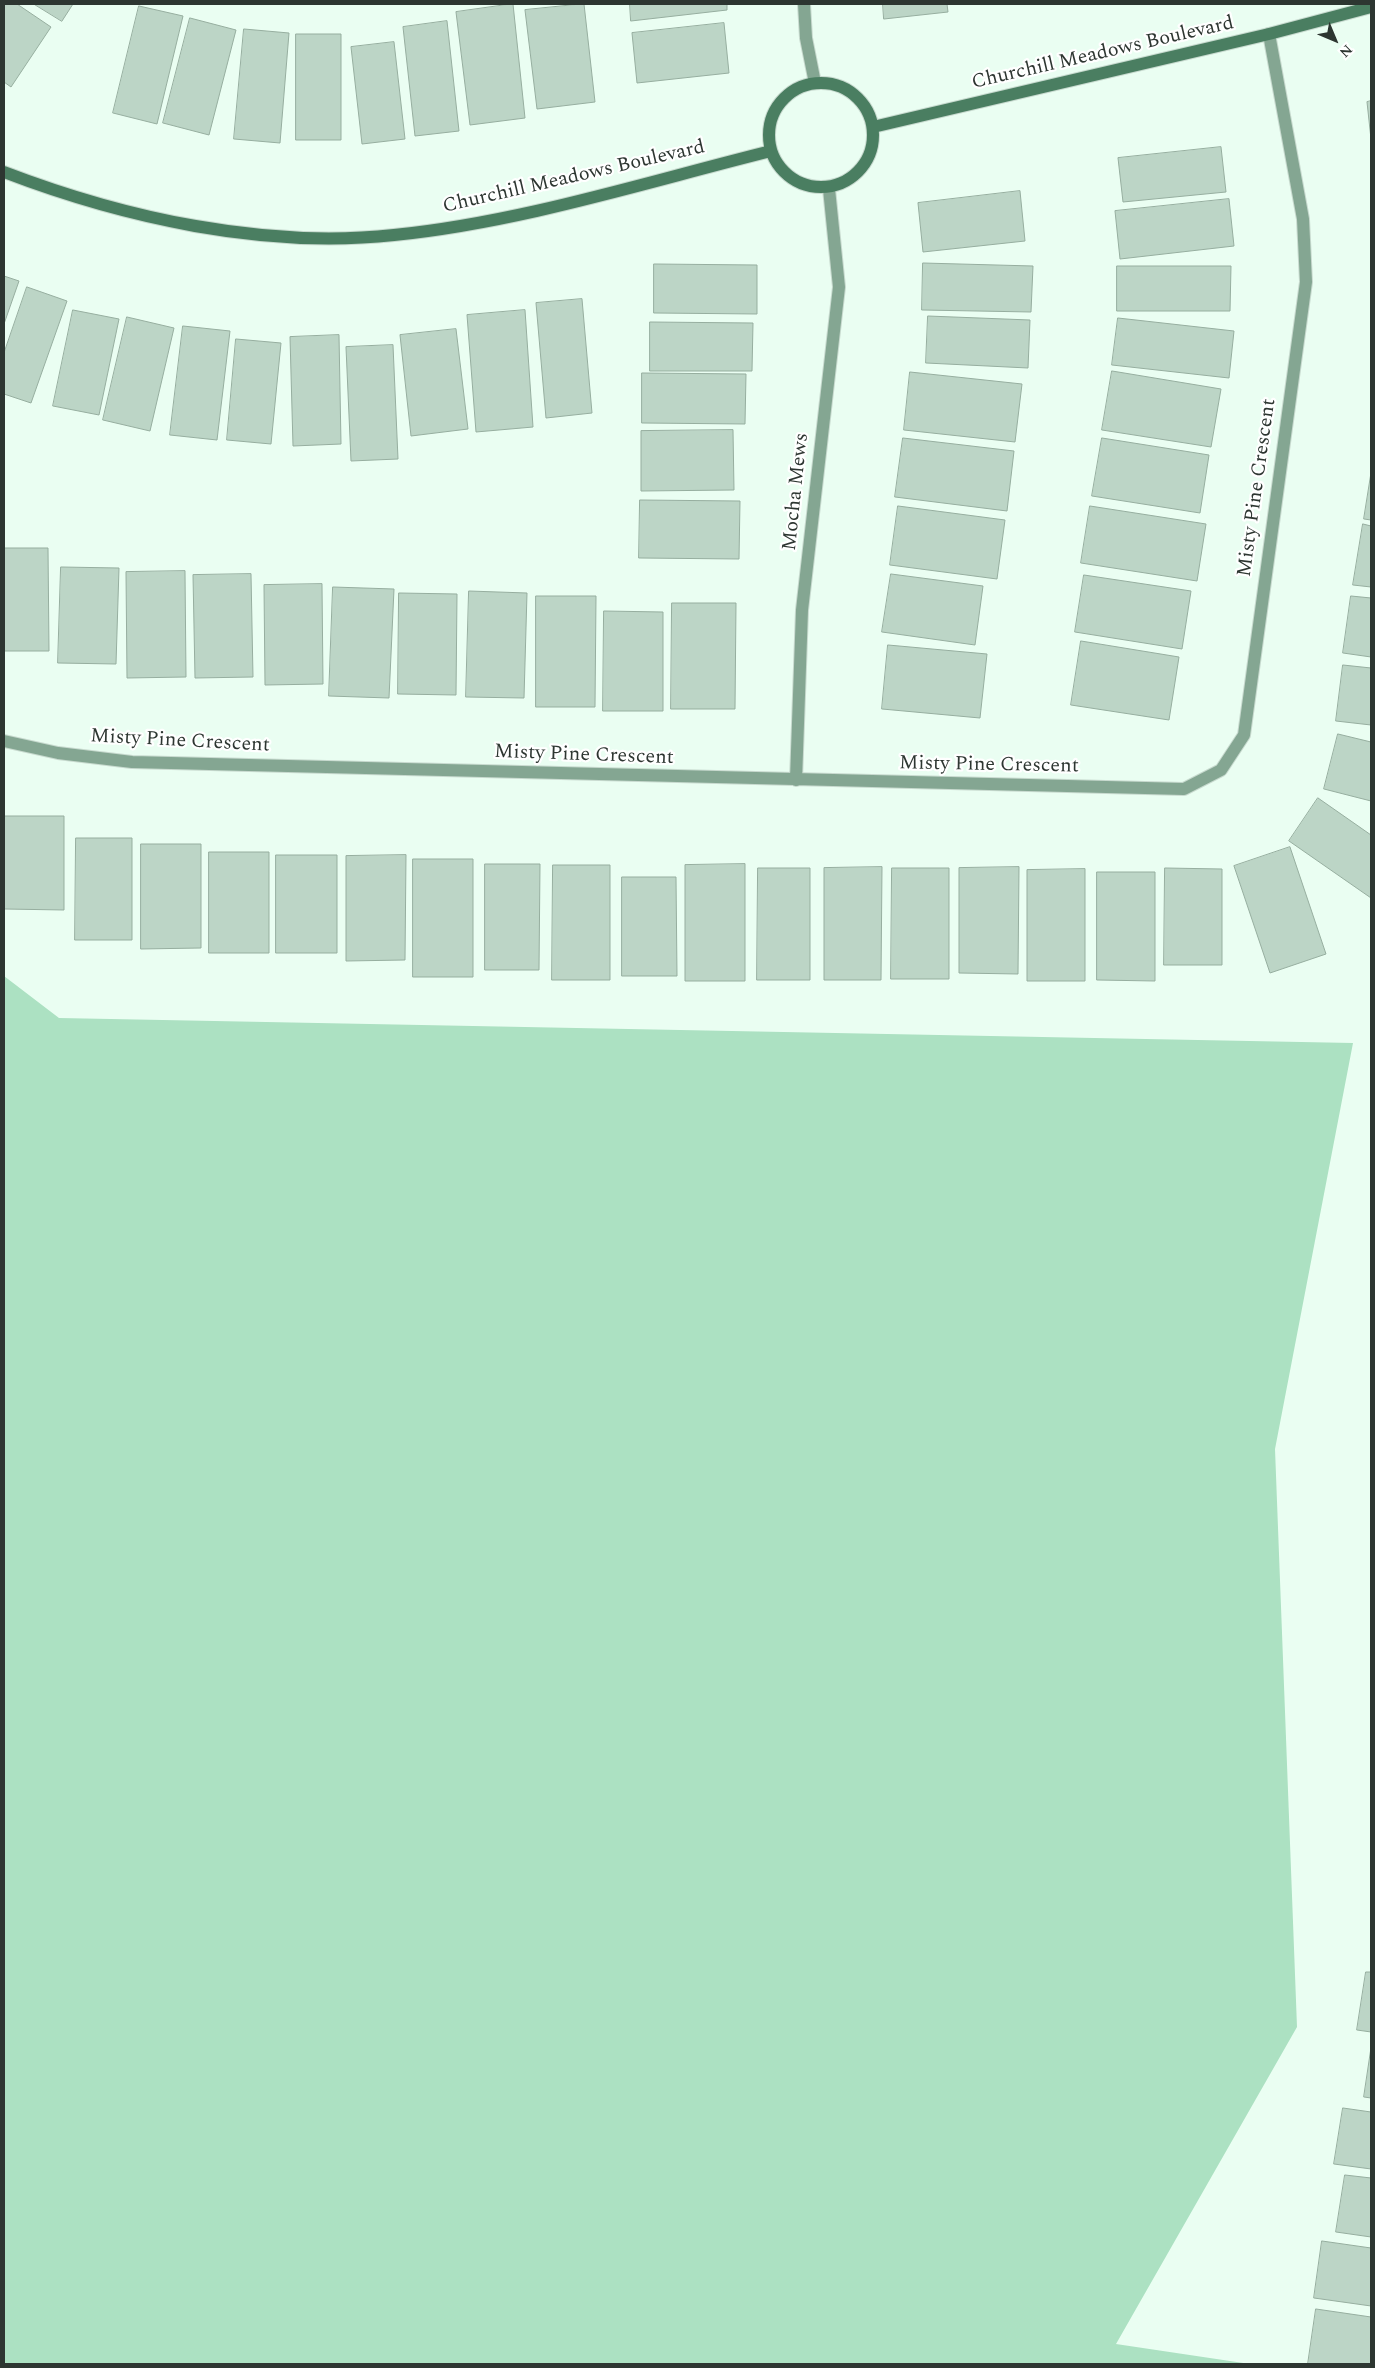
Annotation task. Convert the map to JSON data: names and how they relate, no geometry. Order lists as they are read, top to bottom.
{
  "streets": {
    "street": ["Churchill Meadows Boulevard", "Misty Pine Crescent", "Mocha Mews"]
  },
  "crossings": [
    ["Churchill Meadows Boulevard", "Misty Pine Crescent"],
    ["Churchill Meadows Boulevard", "Mocha Mews"],
    ["Misty Pine Crescent", "Mocha Mews"]
  ],
  "north": "bottom right"
}
